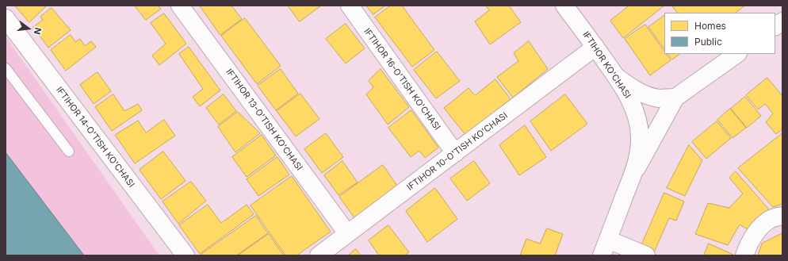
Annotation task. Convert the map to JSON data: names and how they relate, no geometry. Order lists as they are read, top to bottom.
{
  "streets": {
    "street": [
      "IFTIHOR KO'CHASI",
      "IFTIHOR 16-O'TISH KO'CHASI",
      "IFTIHOR 13-O'TISH KO'CHASI",
      "IFTIHOR 14-O'TISH KO'CHASI",
      "IFTIHOR 10-O'TISH KO'CHASI"
    ]
  },
  "crossings": [
    ["IFTIHOR KO'CHASI", "IFTIHOR 10-O'TISH KO'CHASI"],
    ["IFTIHOR 16-O'TISH KO'CHASI", "IFTIHOR 10-O'TISH KO'CHASI"],
    ["IFTIHOR 13-O'TISH KO'CHASI", "IFTIHOR 10-O'TISH KO'CHASI"]
  ],
  "legend": ["Homes", "Public"],
  "north": "right"
}
